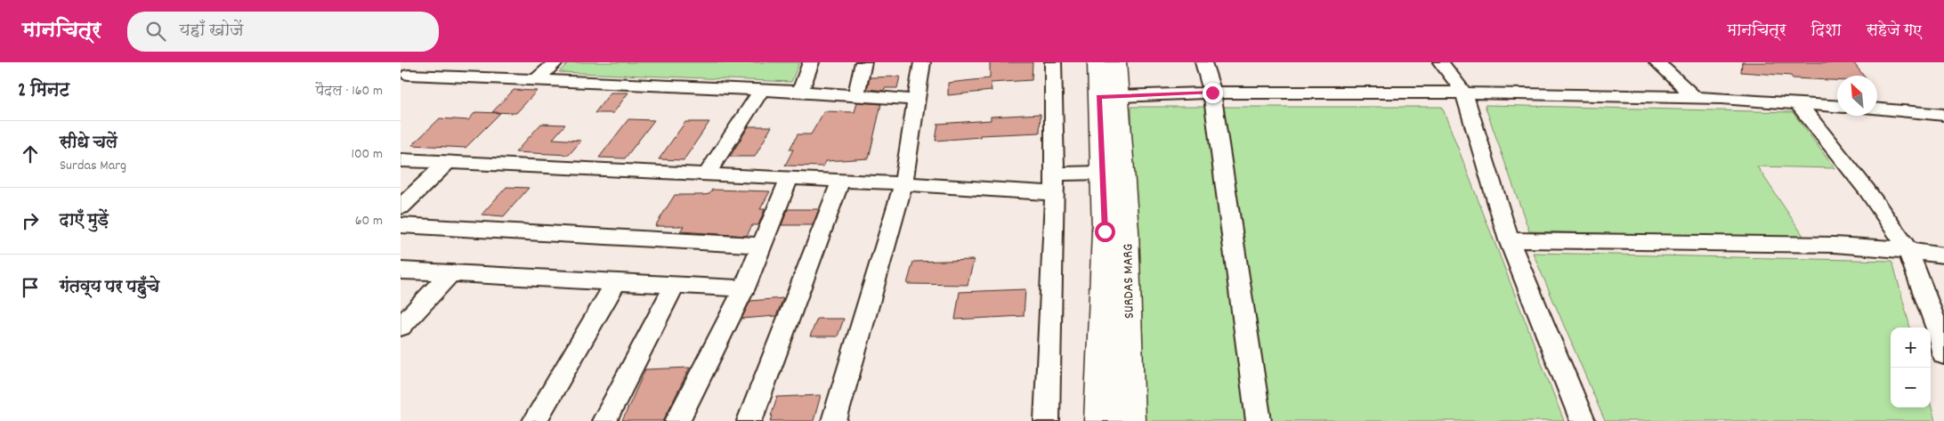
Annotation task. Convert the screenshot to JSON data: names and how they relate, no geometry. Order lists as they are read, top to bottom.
{
  "streets": {
    "main road": ["SURDAS MARG"]
  },
  "north": "top left",
  "page": {
    "header": "मानचित्र",
    "search": "यहाँ खोजें",
    "nav": ["मानचित्र", "दिशा", "सहेजे गए"],
    "heading": ["2 मिनट", "पैदल · 160 m"],
    "list": [
      ["सीधे चलें", "Surdas Marg", "100 m"],
      ["दाएँ मुड़ें", "60 m"],
      "गंतव्य पर पहुँचे"
    ],
    "map_buttons": ["+", "−"]
  }
}
